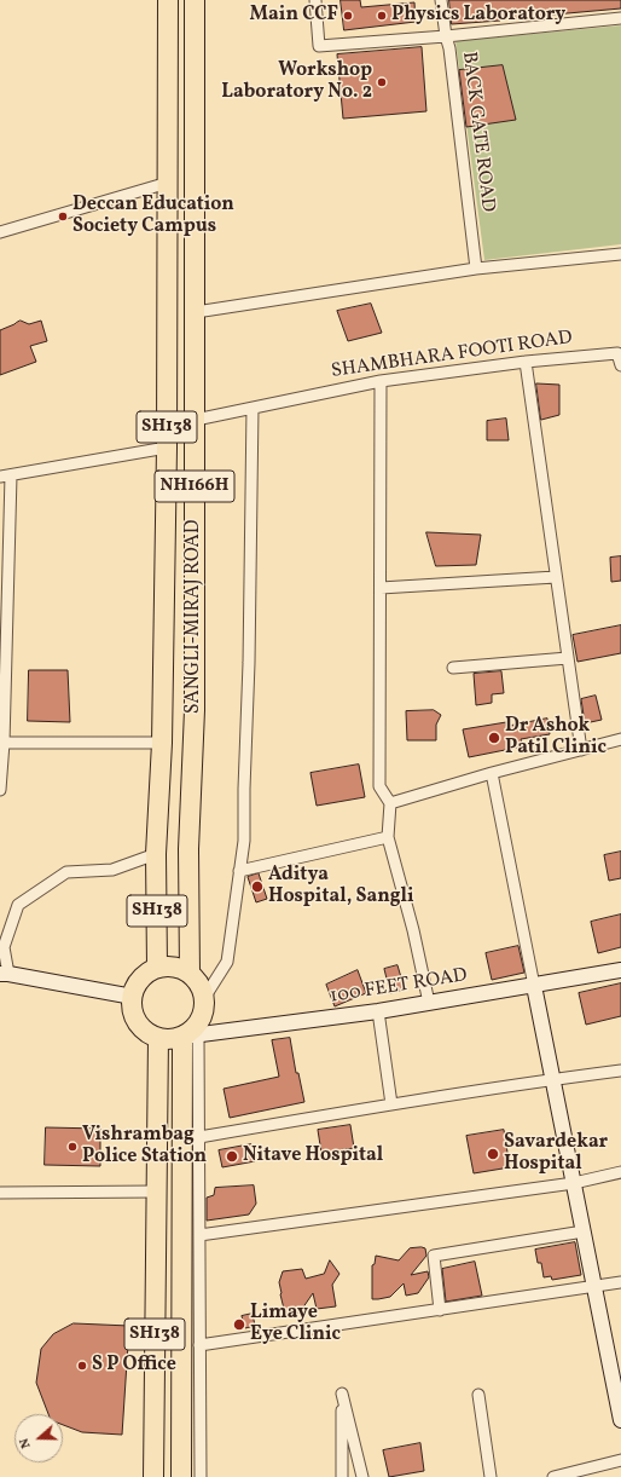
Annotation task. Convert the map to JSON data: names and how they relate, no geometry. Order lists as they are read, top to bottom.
{
  "streets": {
    "highway": ["SH138", "NH166H", "SANGLI-MIRAJ ROAD"],
    "main road": ["100 FEET ROAD"],
    "street": ["BACK GATE ROAD", "SHAMBHARA FOOTI ROAD"]
  },
  "crossings": [
    ["SHAMBHARA FOOTI ROAD", "SANGLI-MIRAJ ROAD"],
    ["SANGLI-MIRAJ ROAD", "100 FEET ROAD"]
  ],
  "places": [
    "Main CCF",
    "Physics Laboratory",
    "Workshop Laboratory No. 2",
    "Deccan Education Society Campus",
    "Dr Ashok Patil Clinic",
    "Aditya Hospital, Sangli",
    "Vishrambag Police Station",
    "Savardekar Hospital",
    "Nitave Hospital",
    "Limaye Eye Clinic",
    "S P Office"
  ],
  "north": "left"
}
